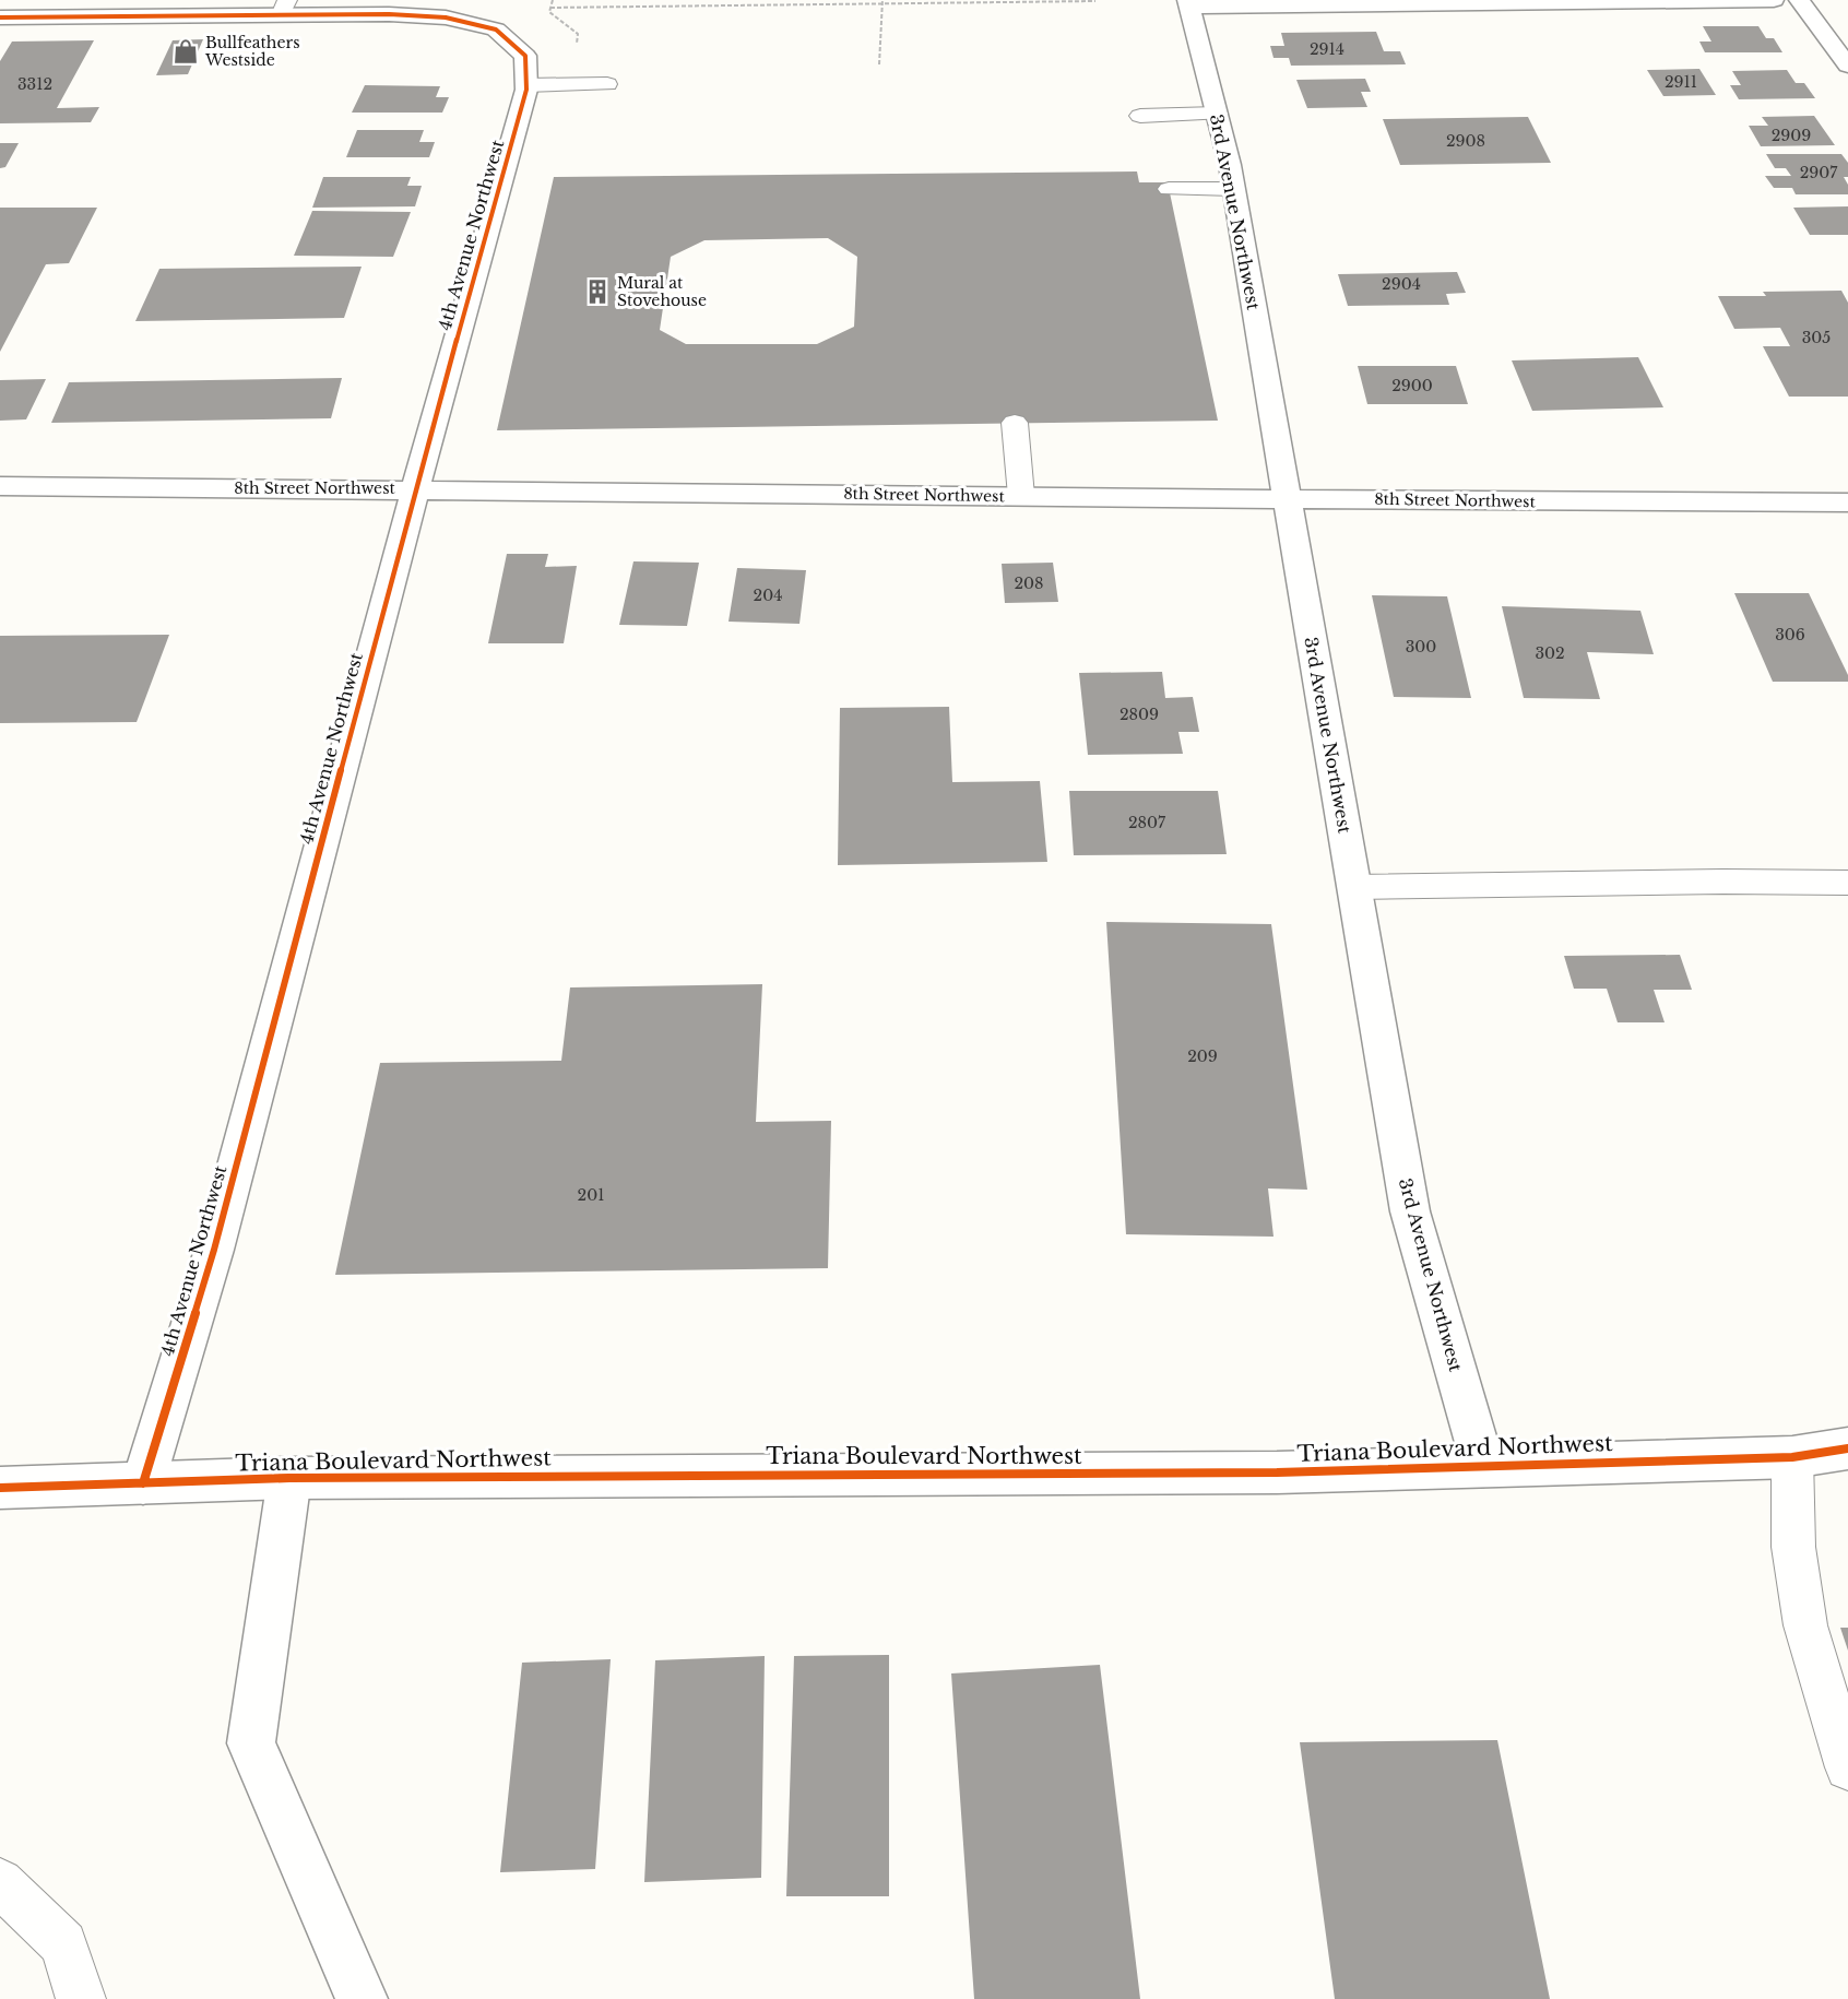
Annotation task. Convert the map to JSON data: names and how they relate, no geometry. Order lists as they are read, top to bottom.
{
  "streets": {
    "street": [
      "3rd Avenue Northwest",
      "4th Avenue Northwest",
      "8th Street Northwest",
      "Triana Boulevard Northwest"
    ]
  },
  "crossings": [
    ["3rd Avenue Northwest", "8th Street Northwest"],
    ["3rd Avenue Northwest", "Triana Boulevard Northwest"],
    ["4th Avenue Northwest", "8th Street Northwest"],
    ["4th Avenue Northwest", "Triana Boulevard Northwest"]
  ],
  "places": {
    "shop": ["Bullfeathers Westside"],
    "building": ["Mural at Stovehouse"]
  },
  "house_numbers": [
    "2914",
    "2911",
    "3312",
    "2909",
    "2908",
    "2907",
    "2904",
    "305",
    "2900",
    "208",
    "204",
    "306",
    "300",
    "302",
    "2809",
    "2807",
    "209",
    "201"
  ]
}
